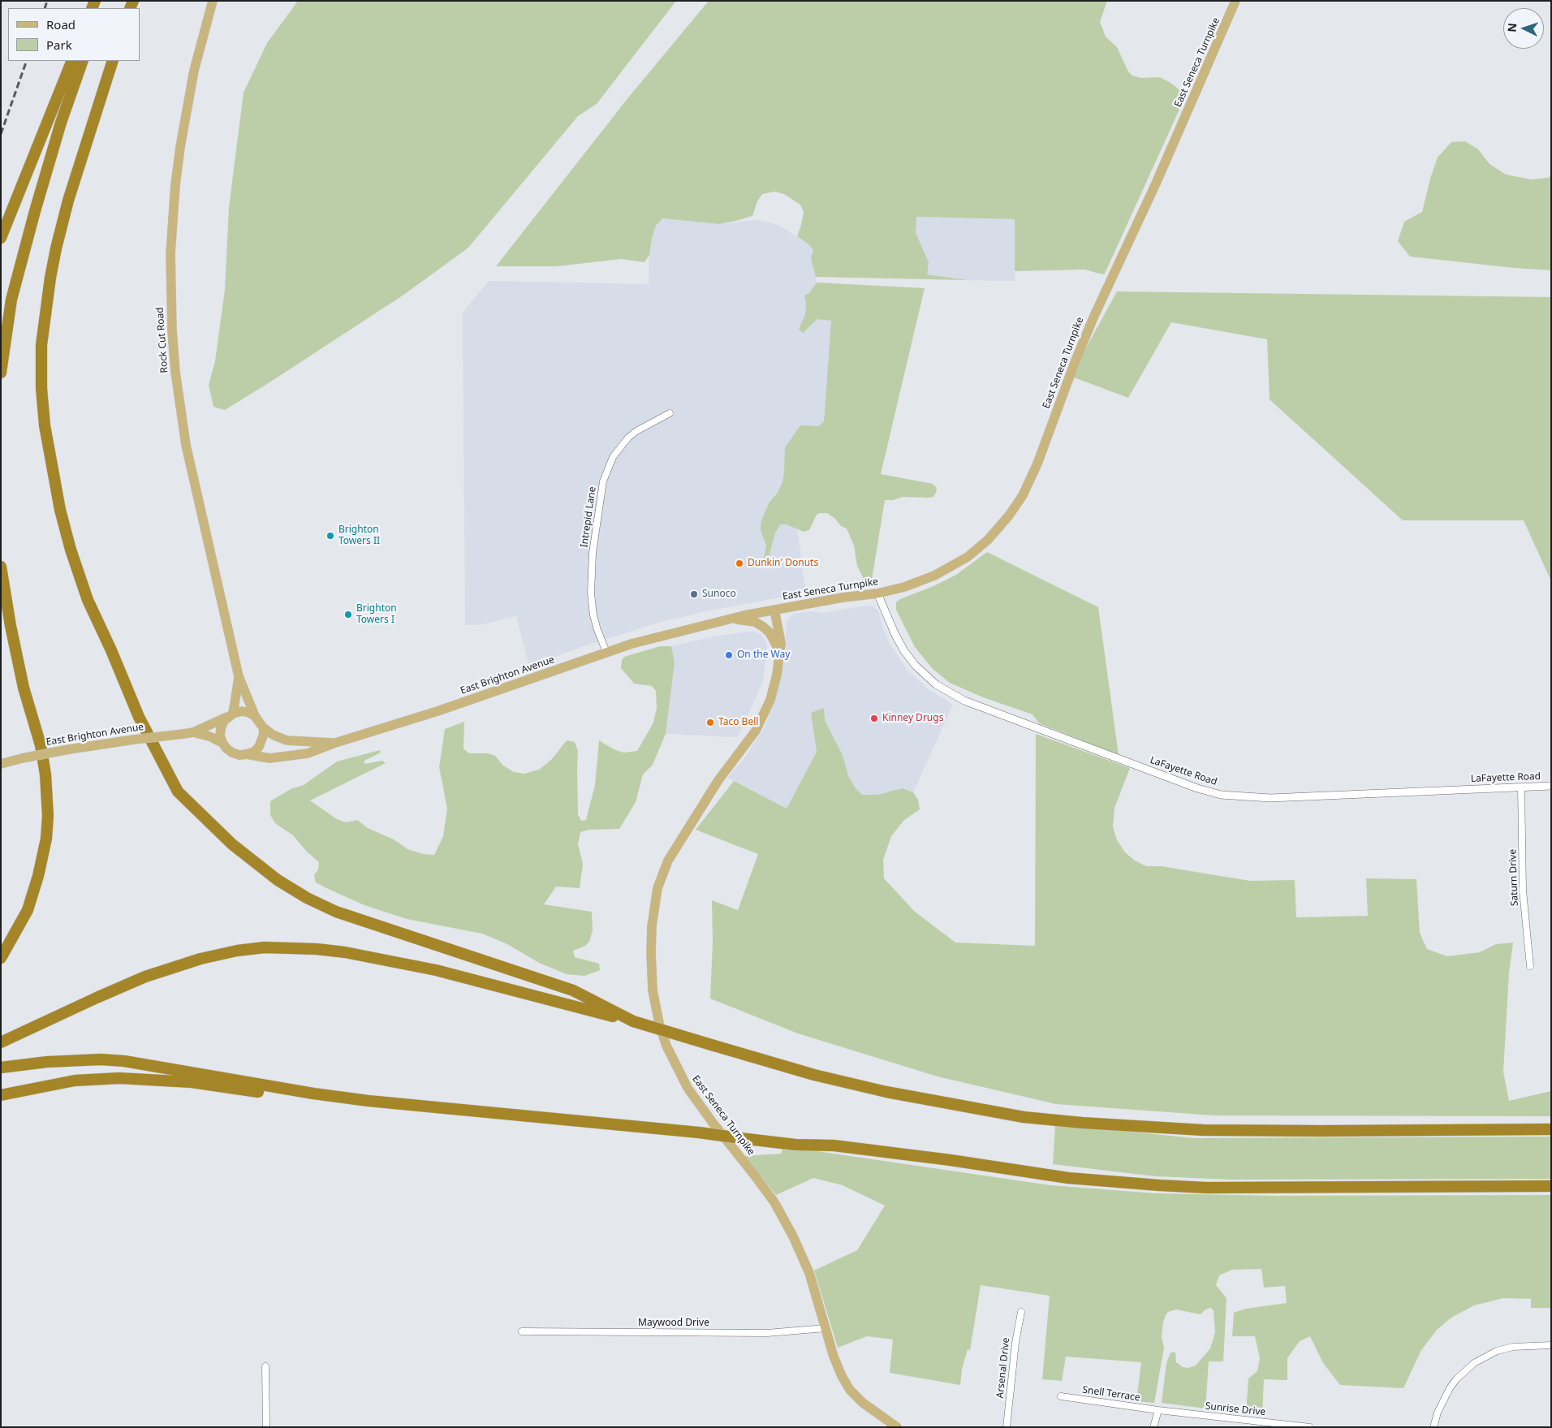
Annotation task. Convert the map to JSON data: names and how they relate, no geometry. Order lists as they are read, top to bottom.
{
  "streets": {
    "main road": ["East Seneca Turnpike", "Rock Cut Road", "East Brighton Avenue"],
    "street": [
      "Intrepid Lane",
      "LaFayette Road",
      "Saturn Drive",
      "Maywood Drive",
      "Arsenal Drive",
      "Snell Terrace",
      "Sunrise Drive"
    ]
  },
  "crossings": [
    ["East Seneca Turnpike", "East Brighton Avenue"],
    ["East Seneca Turnpike", "LaFayette Road"],
    ["East Seneca Turnpike", "Maywood Drive"],
    ["Rock Cut Road", "East Brighton Avenue"],
    ["Intrepid Lane", "East Brighton Avenue"],
    ["LaFayette Road", "Saturn Drive"],
    ["Snell Terrace", "Sunrise Drive"]
  ],
  "places": [
    "Brighton Towers II",
    "Dunkin' Donuts",
    "Sunoco",
    "Brighton Towers I",
    "On the Way",
    "Kinney Drugs",
    "Taco Bell"
  ],
  "legend": ["Road", "Park"],
  "north": "left"
}
